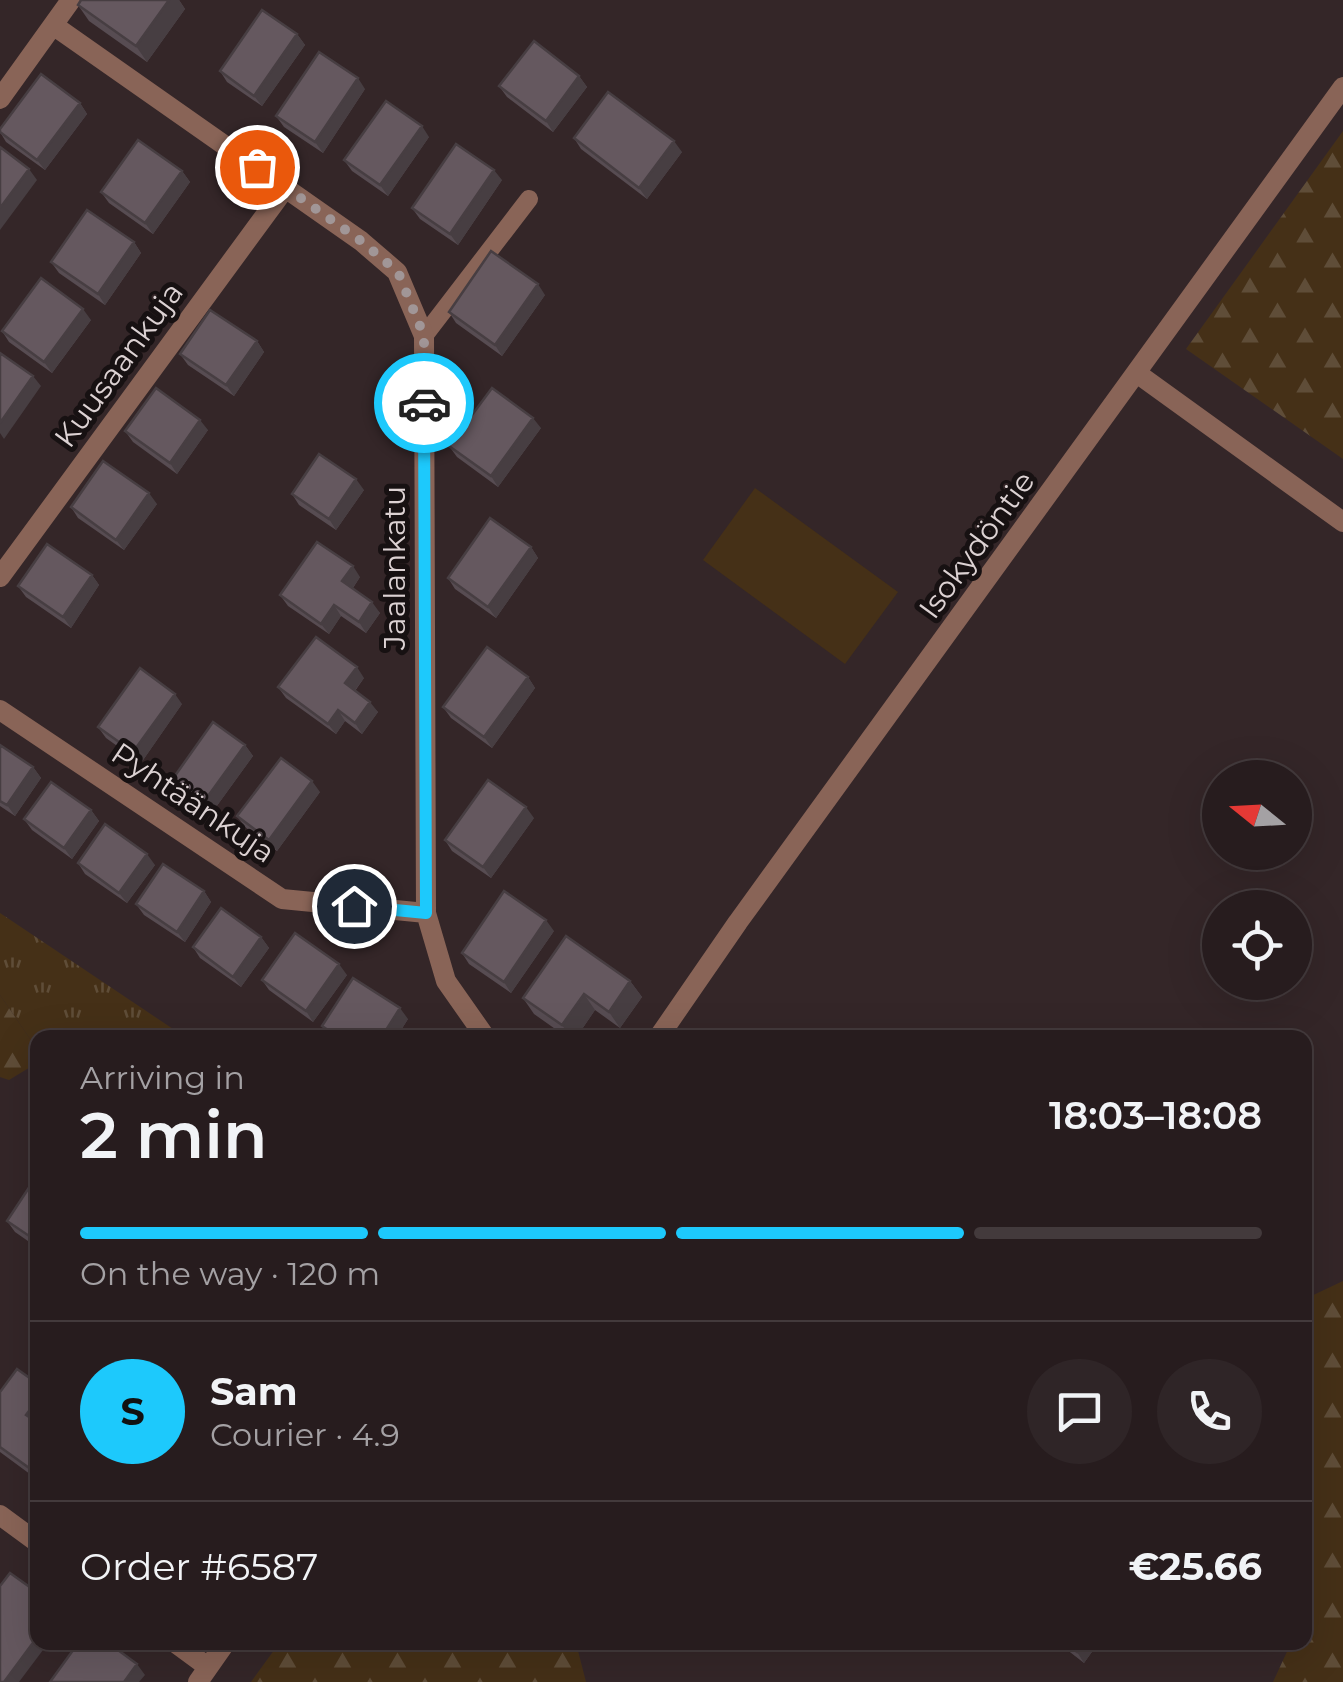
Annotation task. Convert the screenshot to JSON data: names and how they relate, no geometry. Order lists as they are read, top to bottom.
{
  "streets": {
    "street": [
      "Kuusaankuja",
      "Isokydöntie",
      "Jaalankatu",
      "Pyhtäänkuja"
    ]
  },
  "crossings": [
    ["Kuusaankuja", "Jaalankatu"],
    ["Jaalankatu", "Pyhtäänkuja"]
  ],
  "north": "left",
  "page": {
    "heading": ["2 min", "Arriving in", "18:03–18:08"],
    "panel": [
      "Sam",
      "Courier · 4.9",
      "Order #6587",
      "€25.66"
    ],
    "bar": "On the way · 120 m",
    "round": "S"
  }
}
